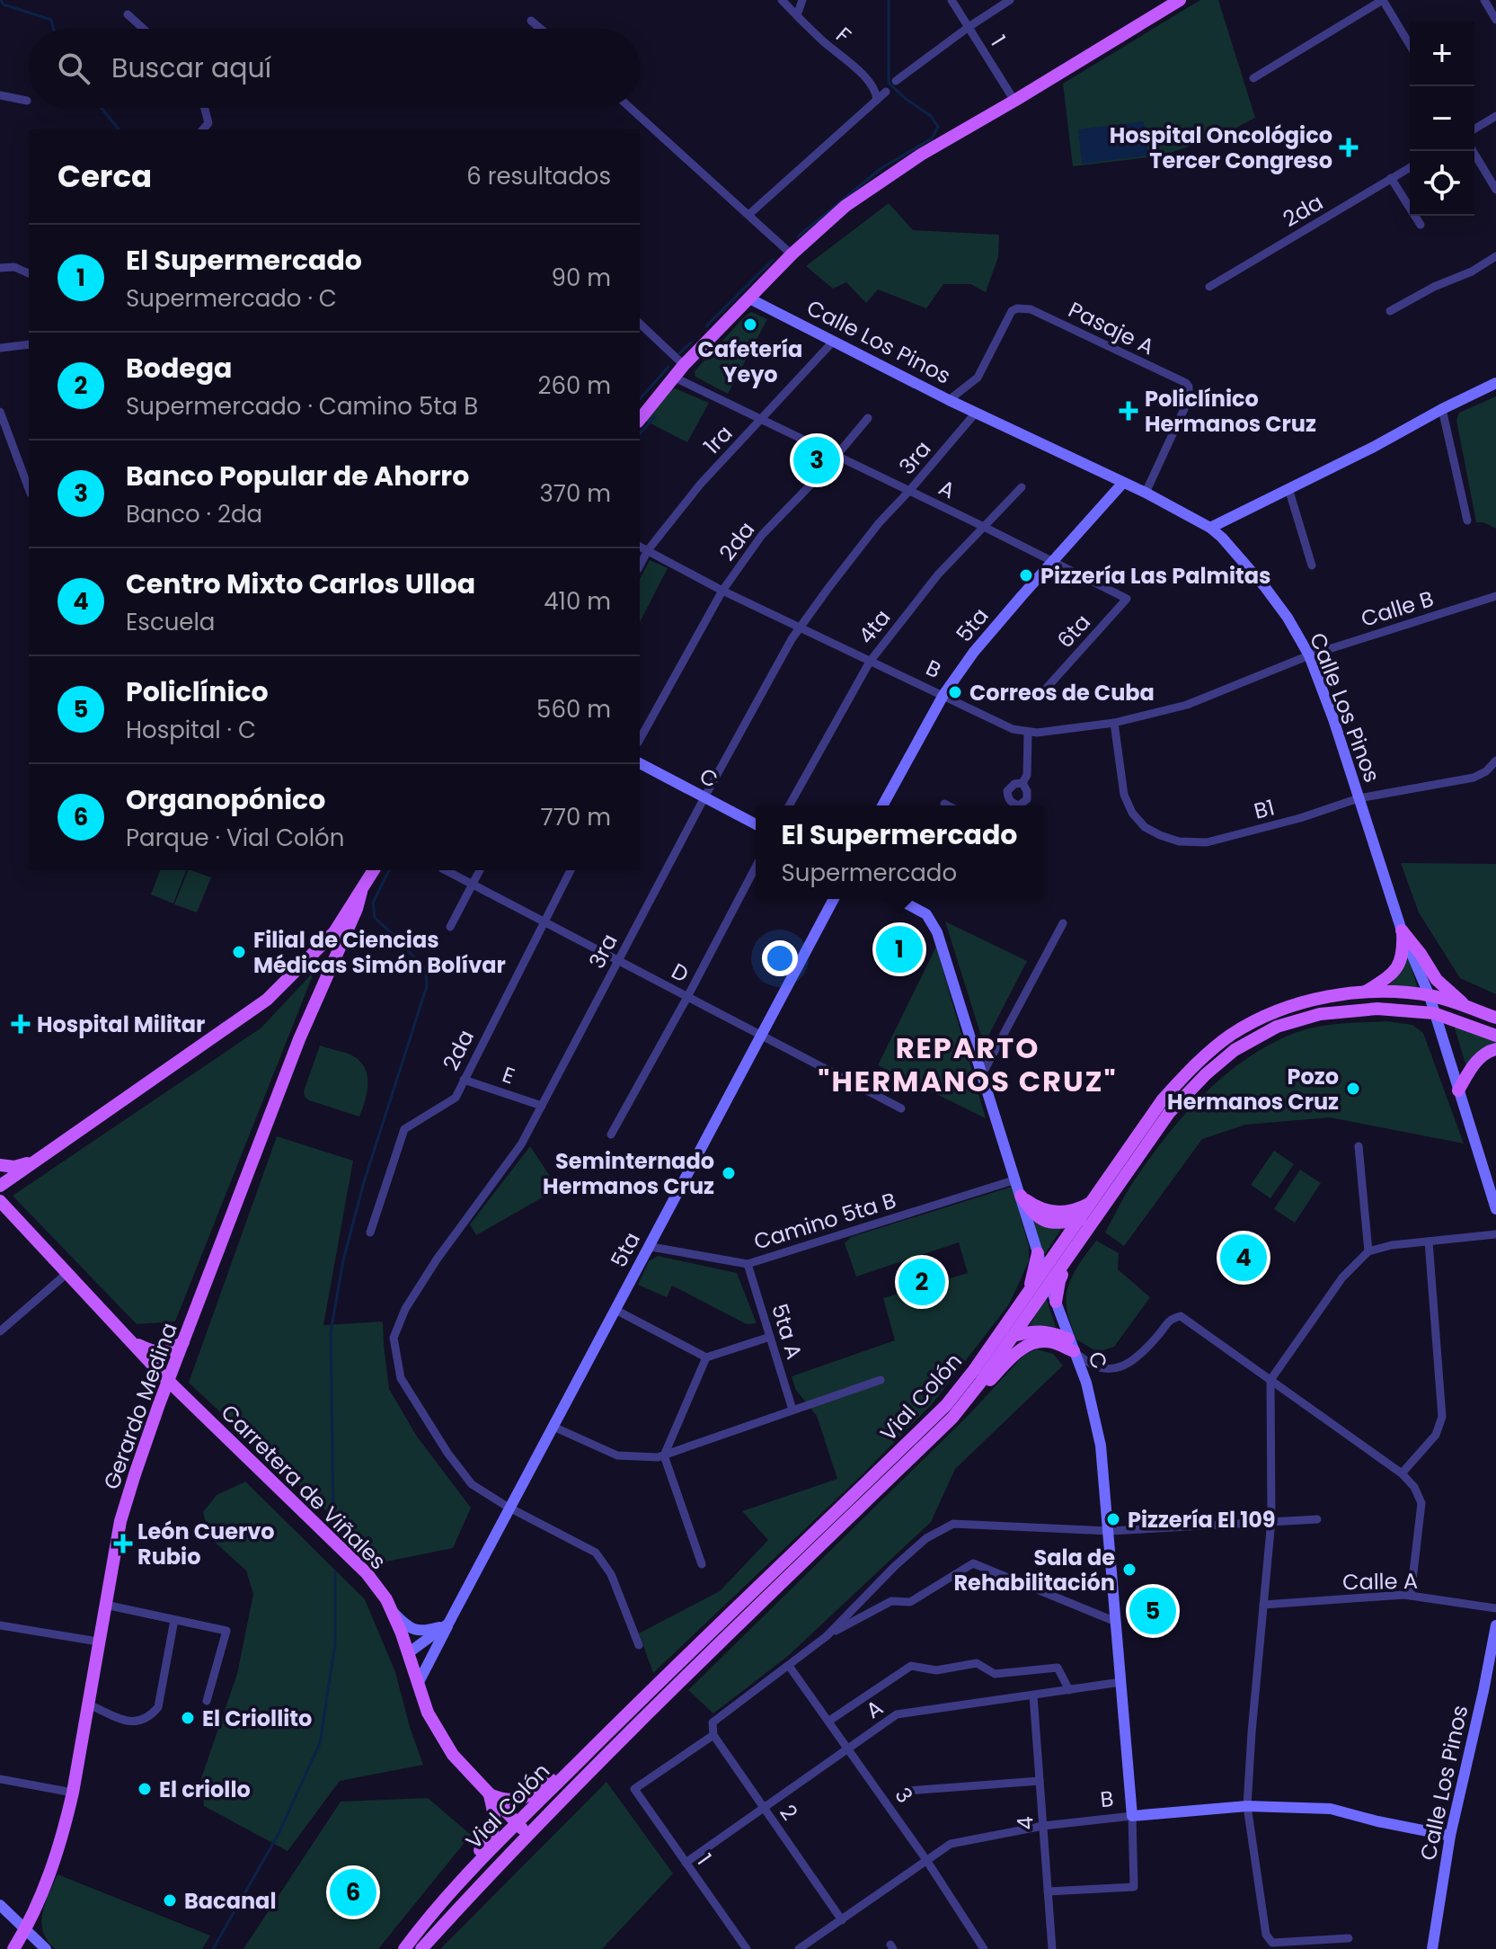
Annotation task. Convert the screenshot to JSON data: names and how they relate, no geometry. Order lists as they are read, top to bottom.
{
  "streets": {
    "main road": ["Vial Colón", "Gerardo Medina", "Carretera de Viñales"],
    "street": [
      "F",
      "1",
      "2da",
      "Pasaje A",
      "Calle Los Pinos",
      "1ra",
      "3ra",
      "A",
      "Calle B",
      "5ta",
      "4ta",
      "6ta",
      "B",
      "C",
      "B1",
      "D",
      "E",
      "Camino 5ta B",
      "5ta A",
      "Calle A",
      "3",
      "2",
      "4"
    ]
  },
  "crossings": [
    ["1", "A"],
    ["1", "2"],
    ["2da", "A"],
    ["2da", "B"],
    ["2da", "D"],
    ["2da", "E"],
    ["Pasaje A", "Calle Los Pinos"],
    ["Calle Los Pinos", "1ra"],
    ["Calle Los Pinos", "3ra"],
    ["Calle Los Pinos", "Calle B"],
    ["Calle Los Pinos", "5ta"],
    ["Calle Los Pinos", "B"],
    ["Calle Los Pinos", "B1"],
    ["Calle Los Pinos", "Vial Colón"],
    ["1ra", "A"],
    ["1ra", "B"],
    ["3ra", "A"],
    ["3ra", "5ta"],
    ["3ra", "B"],
    ["3ra", "C"],
    ["3ra", "D"],
    ["3ra", "E"],
    ["A", "5ta"],
    ["A", "4ta"],
    ["A", "6ta"],
    ["A", "C"],
    ["A", "3"],
    ["A", "2"],
    ["A", "4"],
    ["Calle B", "B"],
    ["5ta", "B"],
    ["5ta", "D"],
    ["5ta", "Camino 5ta B"],
    ["5ta", "Carretera de Viñales"],
    ["4ta", "B"],
    ["B", "C"],
    ["B", "B1"],
    ["B", "3"],
    ["B", "2"],
    ["B", "4"],
    ["C", "Camino 5ta B"],
    ["C", "Vial Colón"],
    ["C", "4"],
    ["Camino 5ta B", "5ta A"],
    ["Vial Colón", "Carretera de Viñales"],
    ["Gerardo Medina", "Carretera de Viñales"]
  ],
  "districts": ["REPARTO \"HERMANOS CRUZ\""],
  "places": {
    "health": [
      "Hospital Oncológico Tercer Congreso",
      "Policlínico Hermanos Cruz",
      "Hospital Militar",
      "León Cuervo Rubio"
    ],
    "other": [
      "Cafetería Yeyo",
      "Pizzería Las Palmitas",
      "Correos de Cuba",
      "Filial de Ciencias Médicas Simón Bolívar",
      "Pozo Hermanos Cruz",
      "Seminternado Hermanos Cruz",
      "Pizzería El 109",
      "Sala de Rehabilitación",
      "El Criollito",
      "El criollo",
      "Bacanal"
    ]
  },
  "page": {
    "map_buttons": ["+", "−"],
    "search": "Buscar aquí",
    "heading": ["Cerca", "6 resultados"],
    "list": [
      {
        "mark": "1",
        "name": "El Supermercado",
        "note": "Supermercado · C",
        "value": "90 m"
      },
      {
        "mark": "2",
        "name": "Bodega",
        "note": "Supermercado · Camino 5ta B",
        "value": "260 m"
      },
      {
        "mark": "3",
        "name": "Banco Popular de Ahorro",
        "note": "Banco · 2da",
        "value": "370 m"
      },
      {
        "mark": "4",
        "name": "Centro Mixto Carlos Ulloa",
        "note": "Escuela",
        "value": "410 m"
      },
      {
        "mark": "5",
        "name": "Policlínico",
        "note": "Hospital · C",
        "value": "560 m"
      },
      {
        "mark": "6",
        "name": "Organopónico",
        "note": "Parque · Vial Colón",
        "value": "770 m"
      }
    ],
    "pins": [
      "3",
      "1",
      "4",
      "2",
      "5",
      "6"
    ],
    "popup": ["El Supermercado", "Supermercado"]
  }
}
